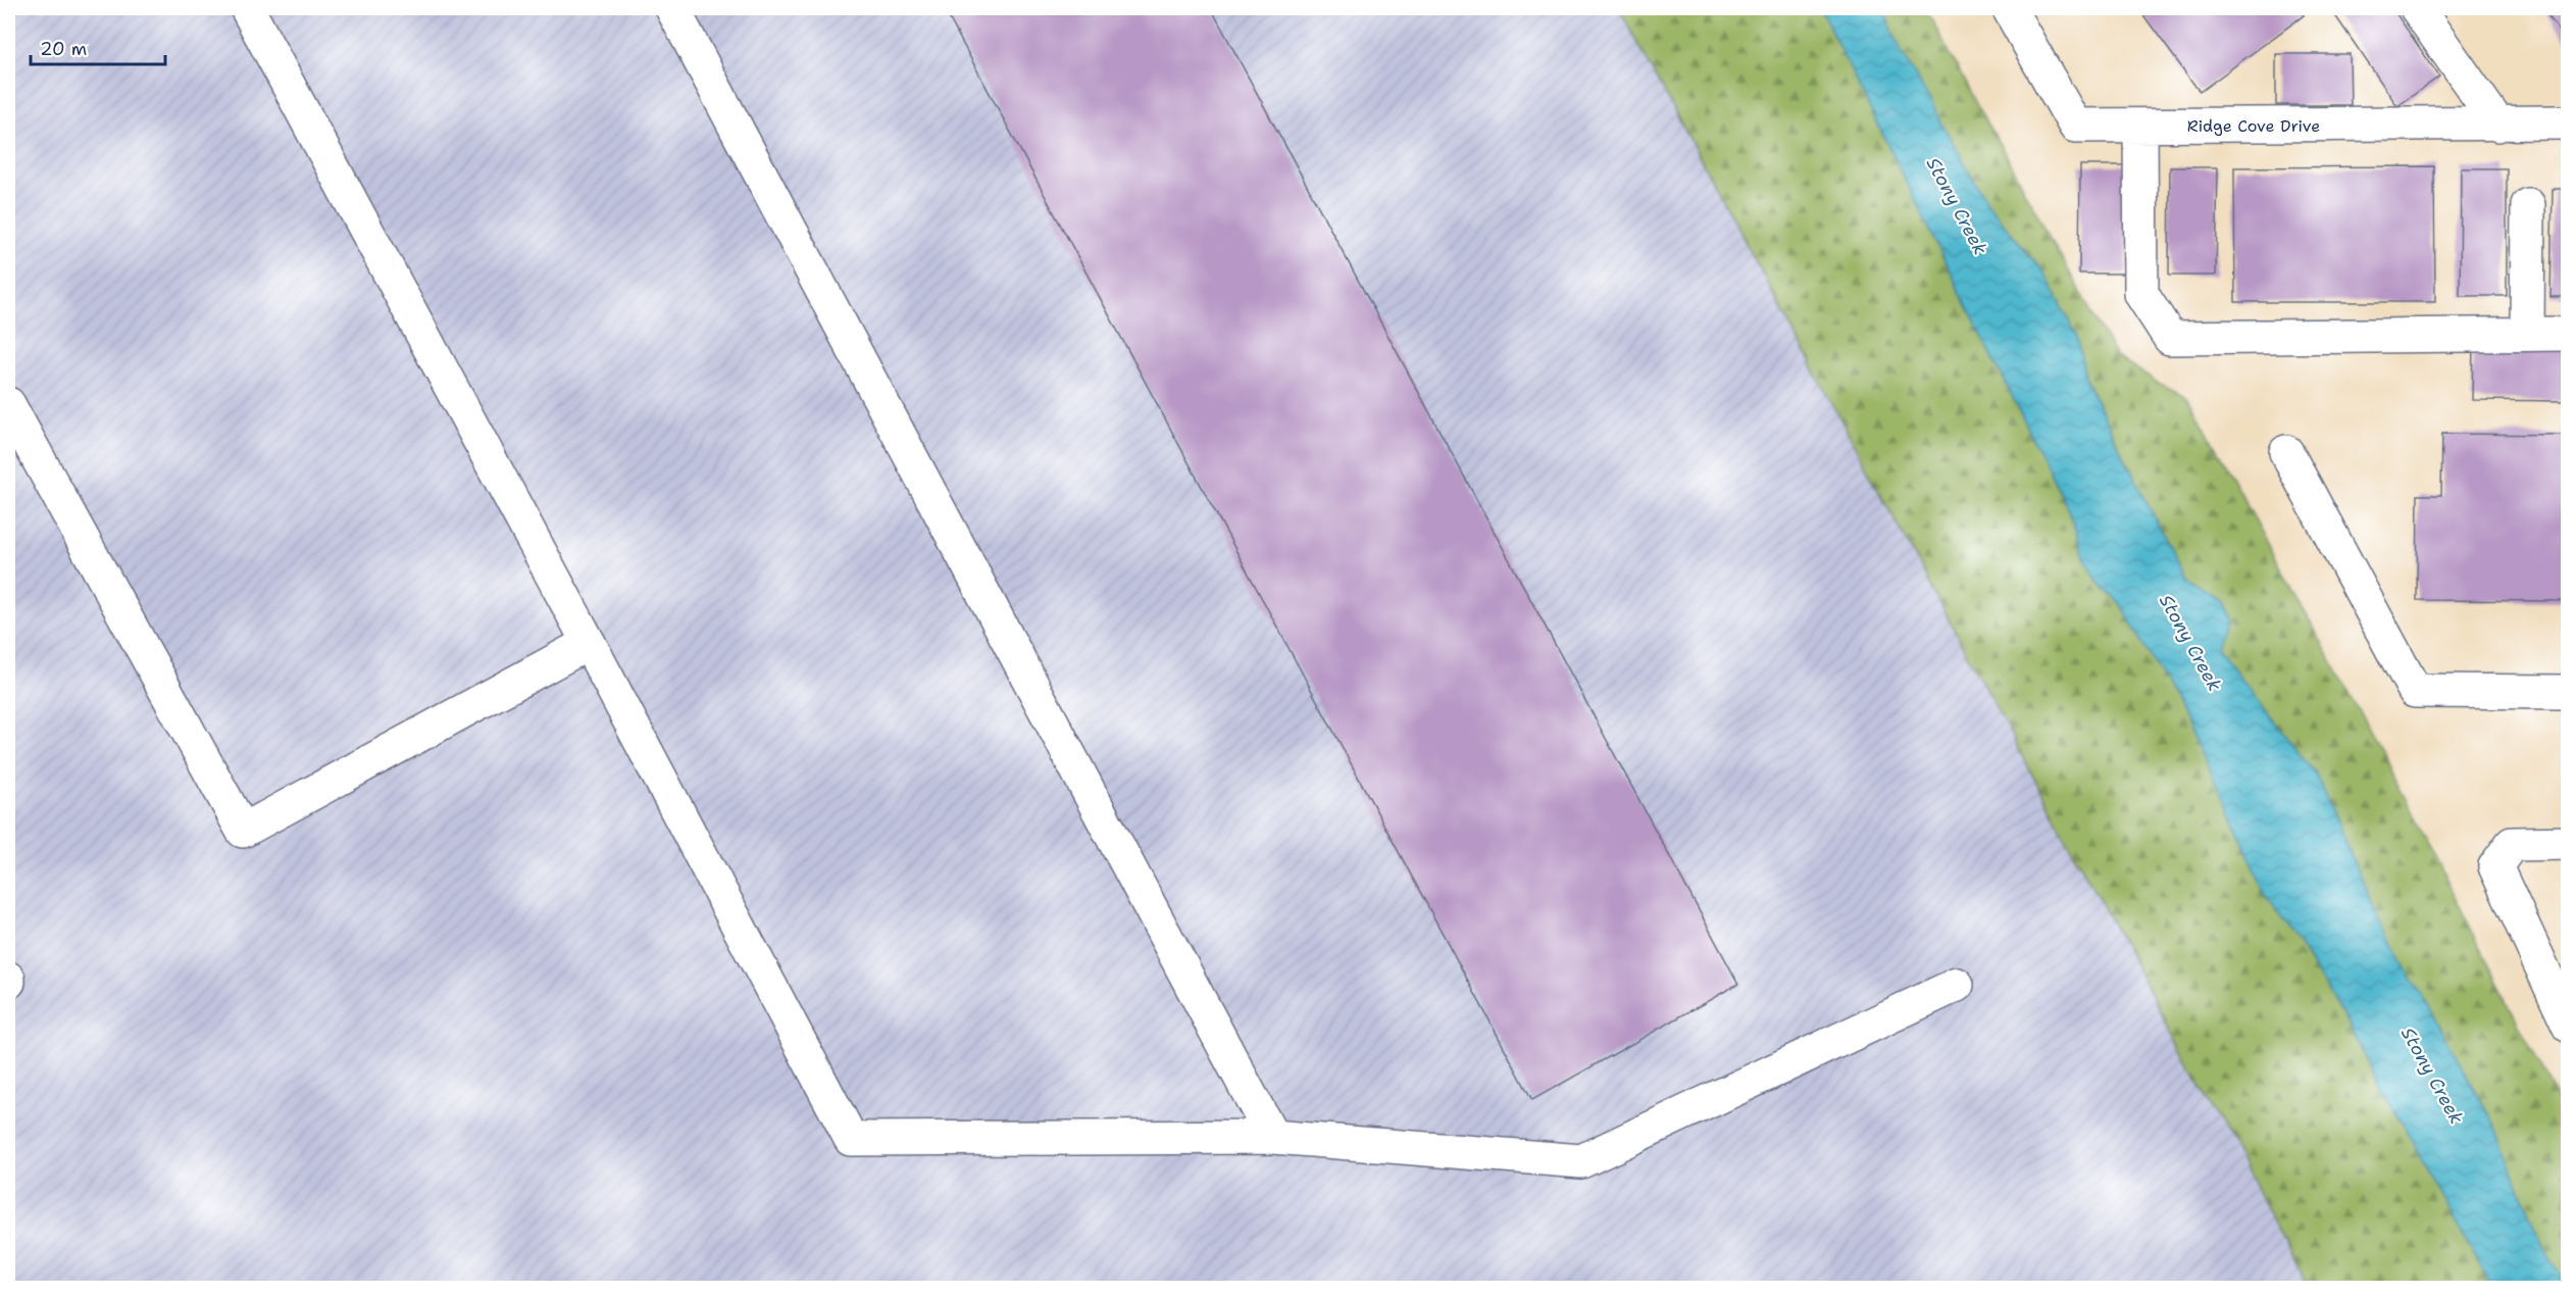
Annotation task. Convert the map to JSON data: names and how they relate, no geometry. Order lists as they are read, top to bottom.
{
  "streets": {
    "street": ["Ridge Cove Drive"]
  },
  "water": ["Stony Creek"],
  "scale_bar": "20 m"
}
